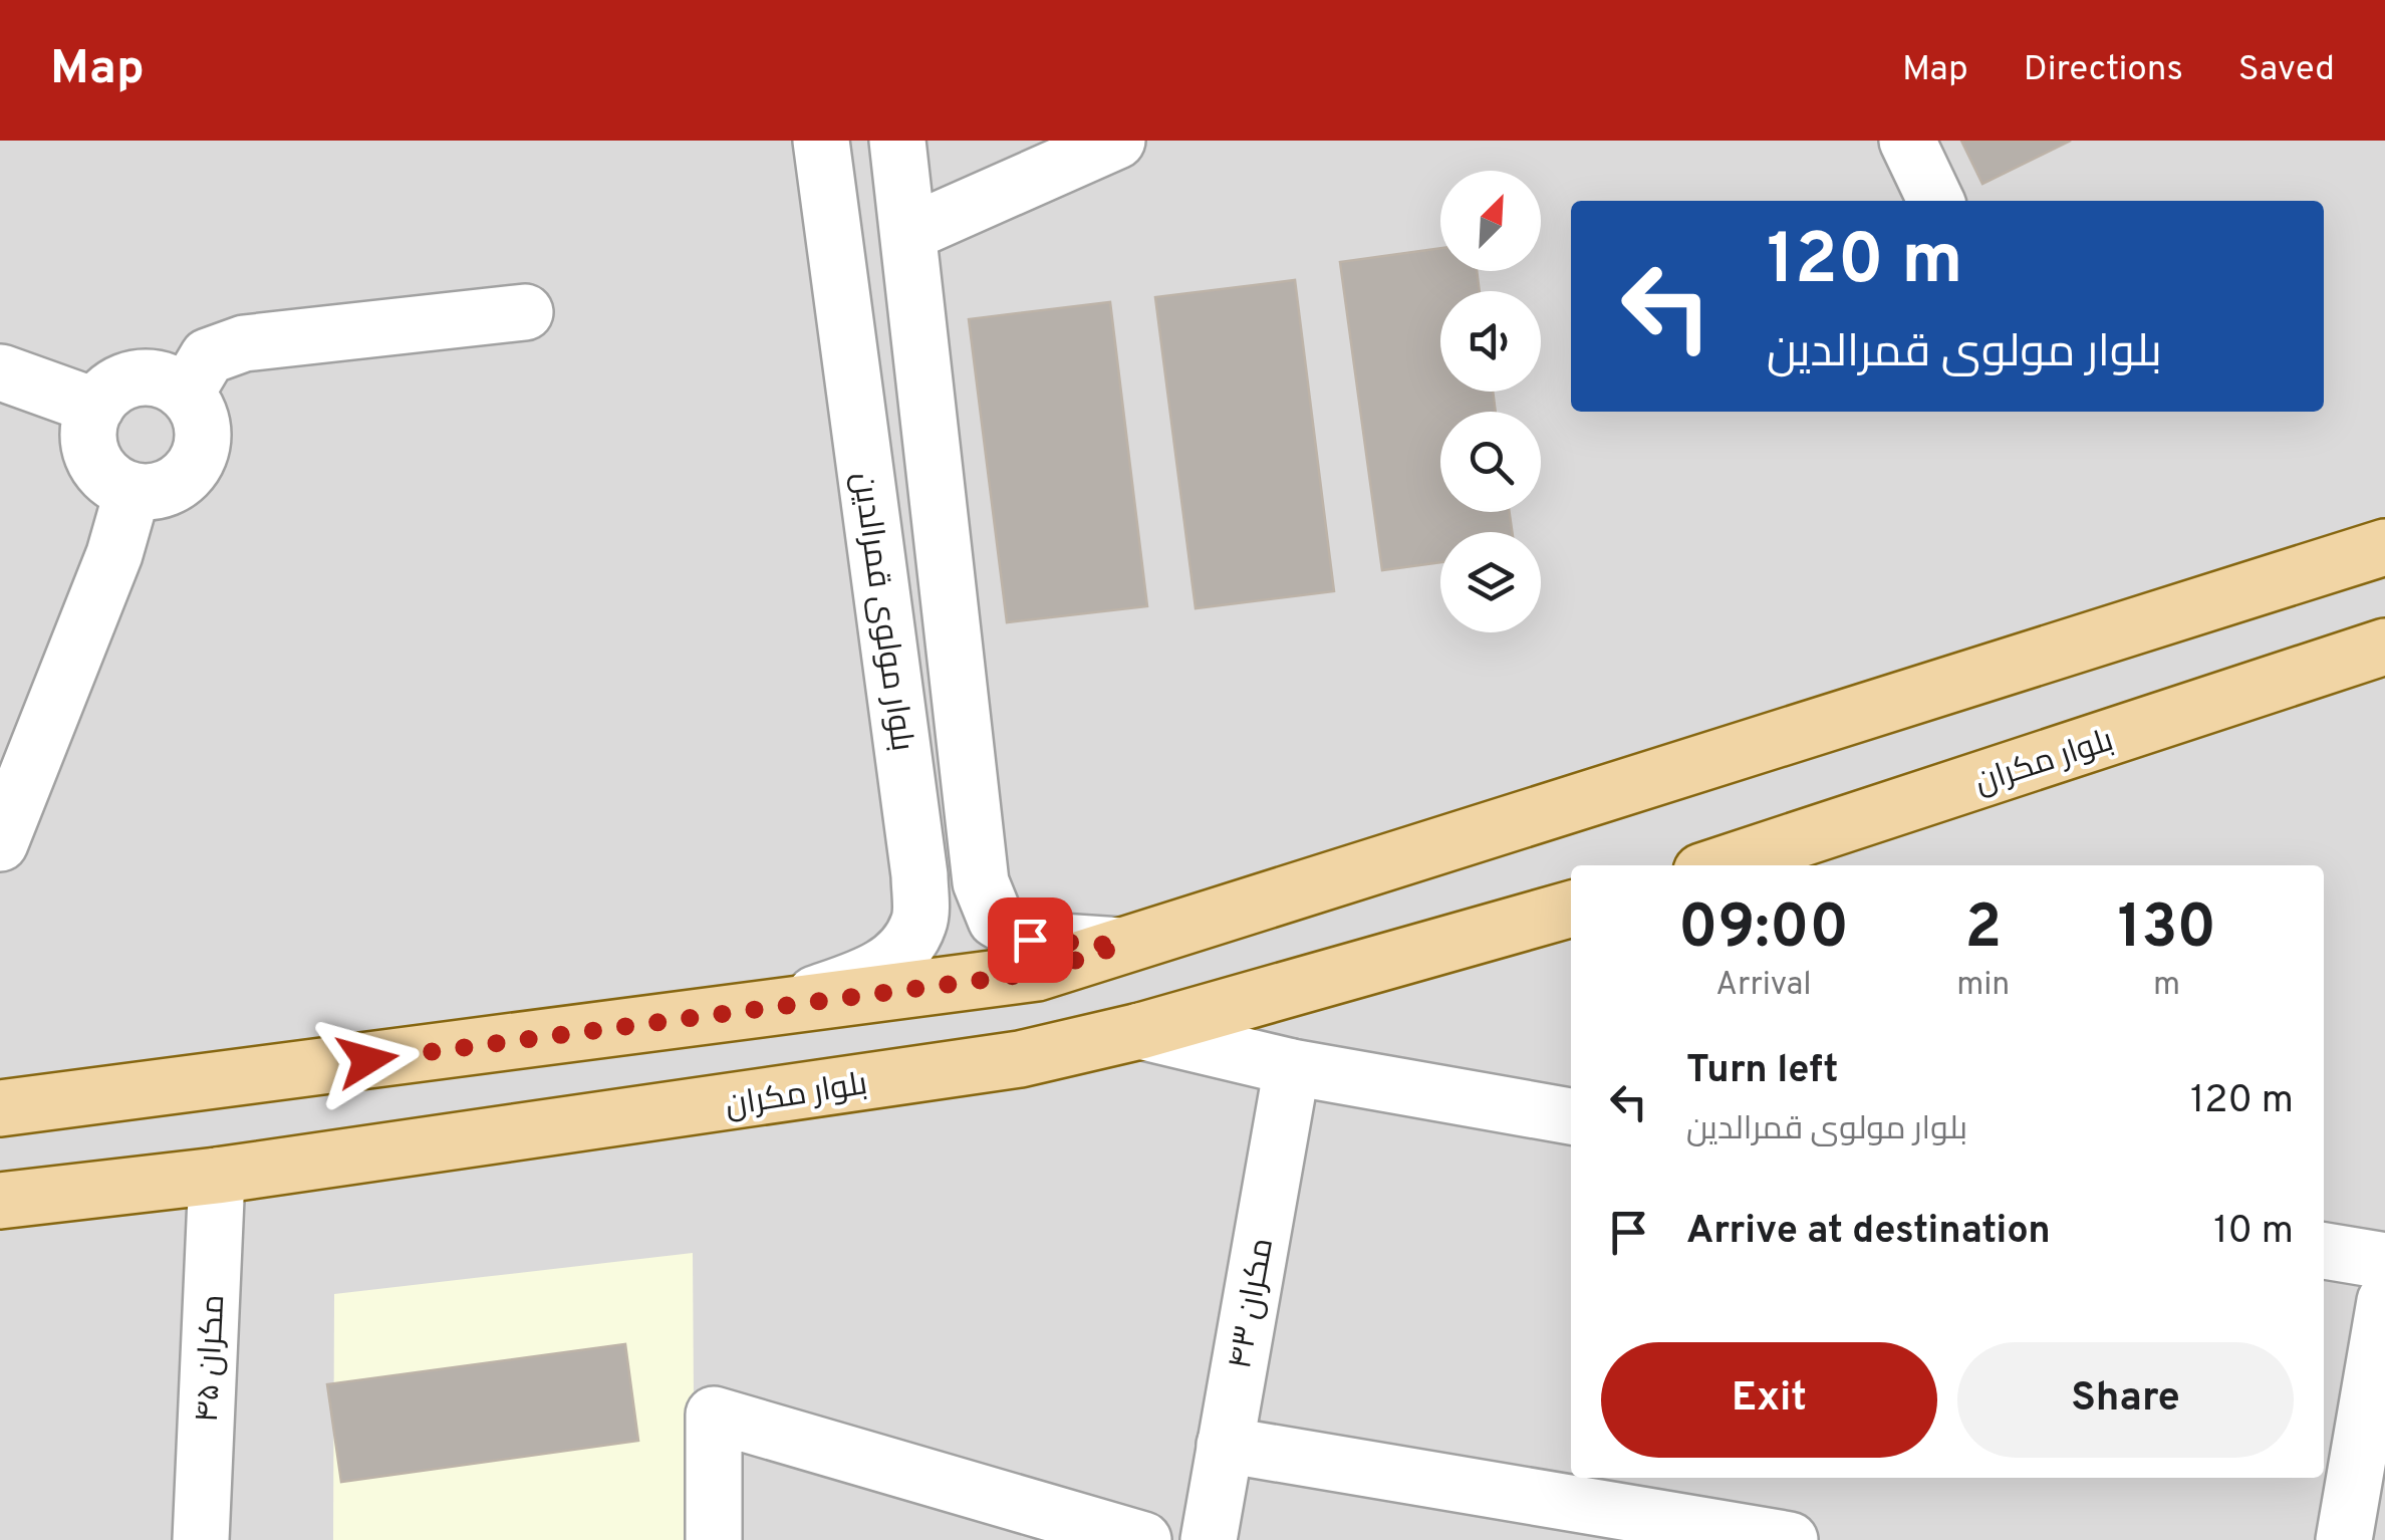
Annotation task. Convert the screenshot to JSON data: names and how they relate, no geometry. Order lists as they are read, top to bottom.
{
  "streets": {
    "main road": ["بلوار مکران"],
    "street": ["بلوار مولوی قمرالدین", "مکران ۴۳", "مکران ۴۵"]
  },
  "crossings": [
    ["بلوار مکران", "مکران ۴۵"]
  ],
  "north": "top right",
  "page": {
    "header": "Map",
    "nav": ["Map", "Directions", "Saved"],
    "turn": ["120 m", "بلوار مولوی قمرالدین"],
    "eta": [
      "09:00",
      "Arrival",
      "2",
      "min",
      "130",
      "m"
    ],
    "list": [
      {
        "name": "Turn left",
        "note": "بلوار مولوی قمرالدین",
        "value": "120 m"
      },
      {
        "name": "Arrive at destination",
        "value": "10 m"
      }
    ],
    "buttons": ["Exit", "Share"]
  }
}
